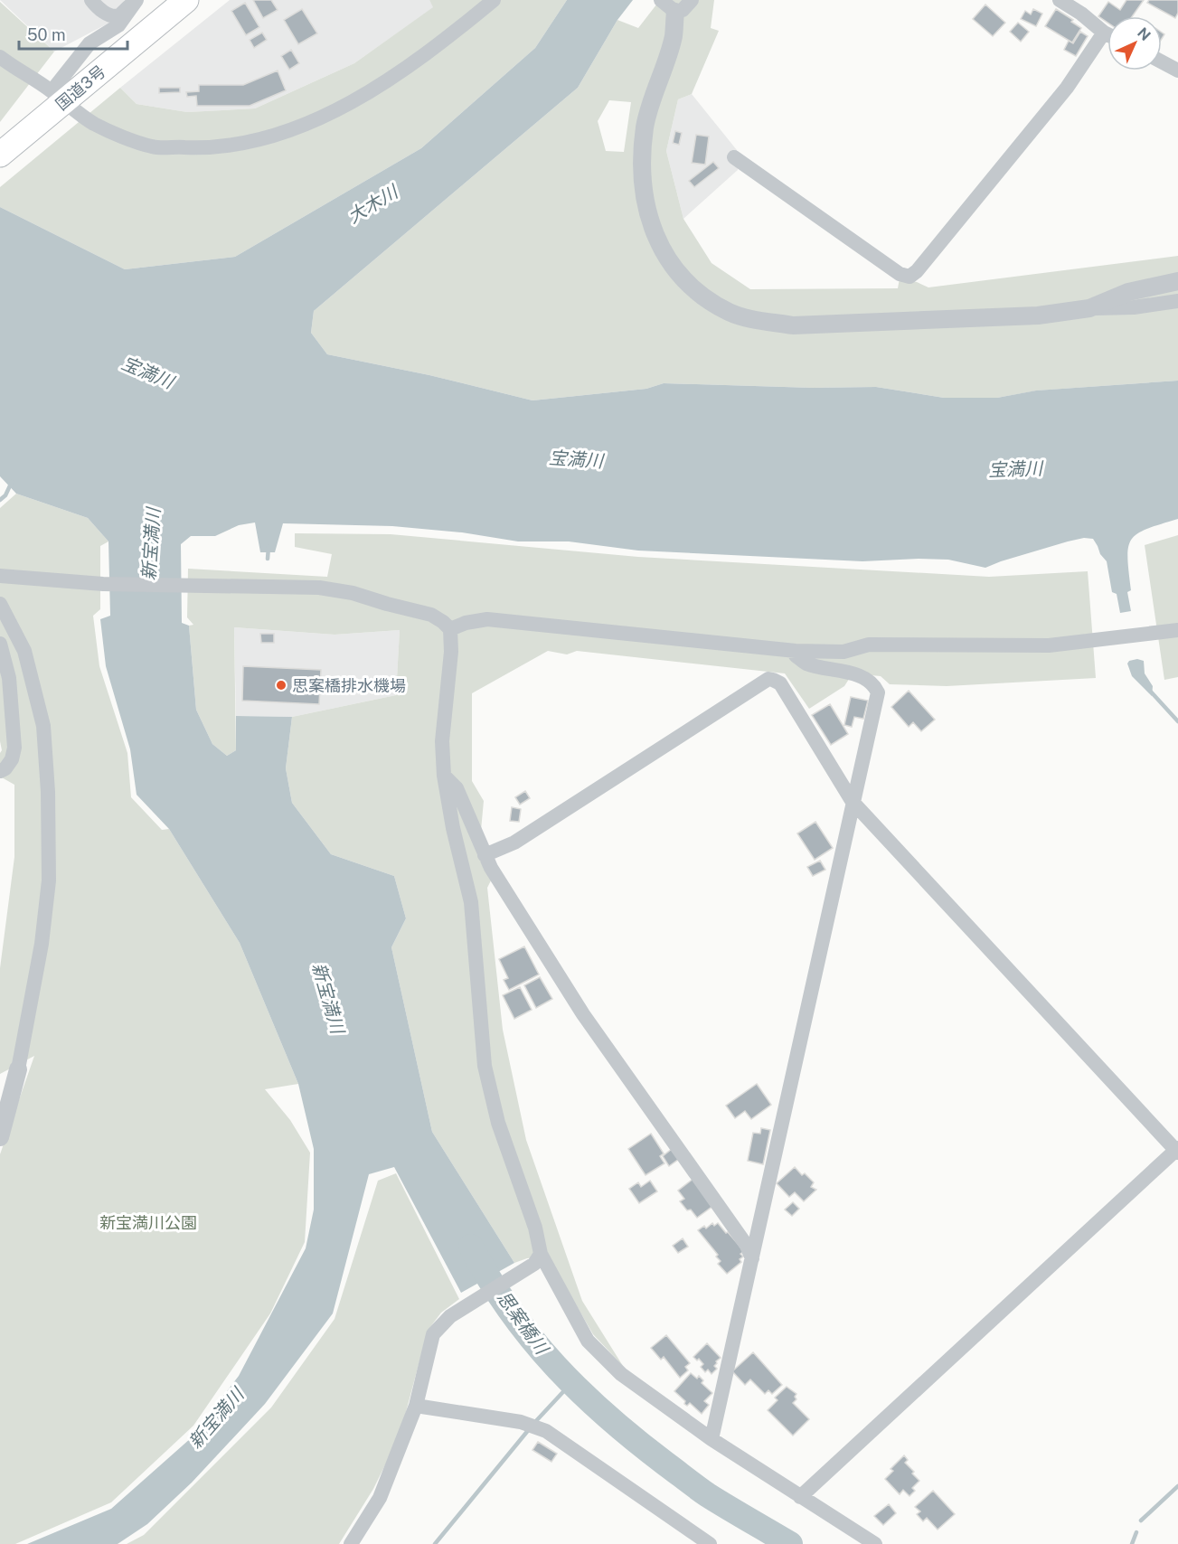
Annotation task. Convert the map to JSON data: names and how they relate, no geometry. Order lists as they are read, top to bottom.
{
  "streets": {
    "highway": ["国道3号"]
  },
  "water": [
    "大木川",
    "宝満川",
    "新宝満川",
    "思案橋川"
  ],
  "parks": ["新宝満川公園"],
  "places": ["思案橋排水機場"],
  "scale_bar": "50 m",
  "north": "top right"
}
